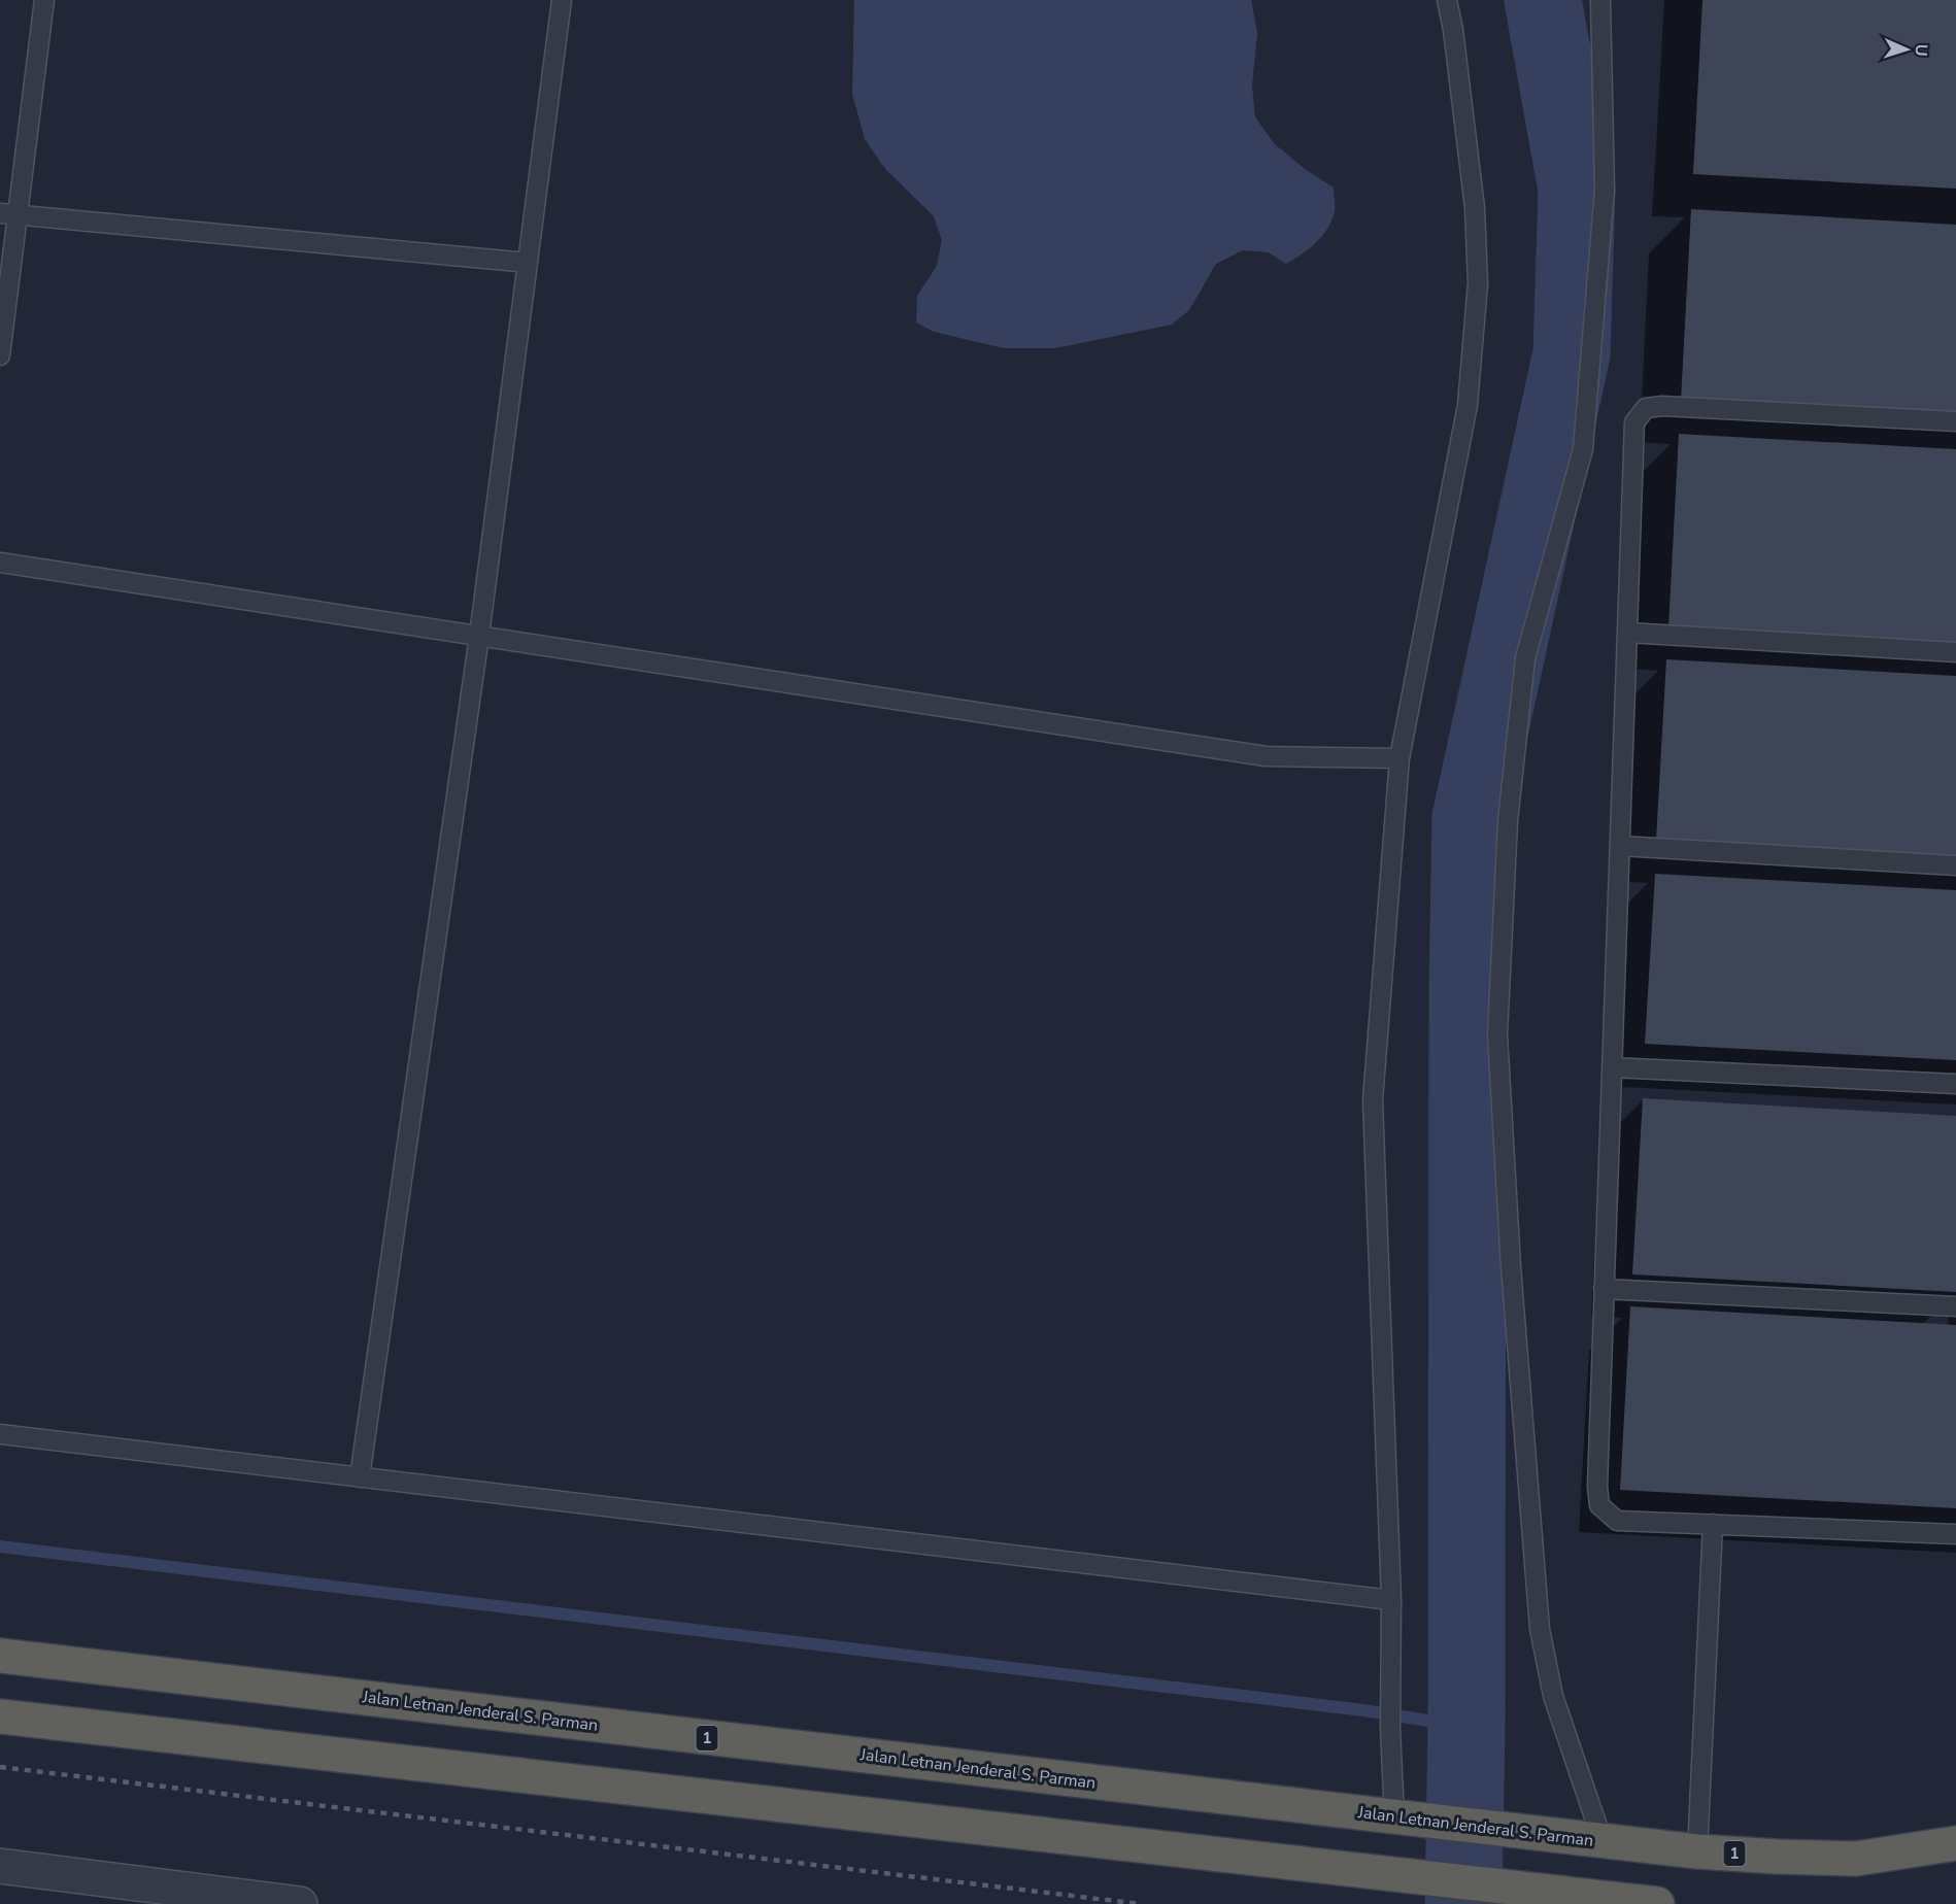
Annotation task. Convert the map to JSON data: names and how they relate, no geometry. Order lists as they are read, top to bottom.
{
  "streets": {
    "highway": ["Jalan Letnan Jenderal S. Parman", "1"]
  },
  "north": "right"
}
